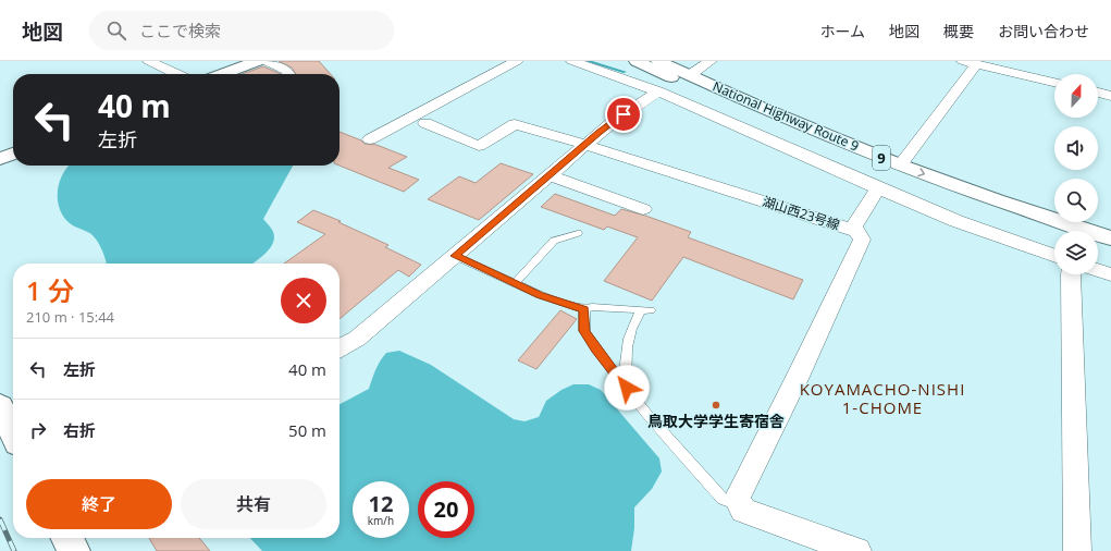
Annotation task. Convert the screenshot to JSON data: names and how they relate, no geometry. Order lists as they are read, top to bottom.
{
  "streets": {
    "main road": ["National Highway Route 9", "9"],
    "street": ["湖山西23号線"]
  },
  "districts": ["KOYAMACHO-NISHI 1-CHOME"],
  "places": ["鳥取大学学生寄宿舎"],
  "north": "top",
  "page": {
    "header": "地図",
    "search": "ここで検索",
    "nav": [
      "ホーム",
      "地図",
      "概要",
      "お問い合わせ"
    ],
    "turn": ["40 m", "左折"],
    "heading": ["1 分", "210 m · 15:44"],
    "list": [
      {
        "name": "左折",
        "value": "40 m"
      },
      {
        "name": "右折",
        "value": "50 m"
      }
    ],
    "buttons": ["終了", "共有"],
    "speed": "12 km/h",
    "limit": "20"
  }
}
